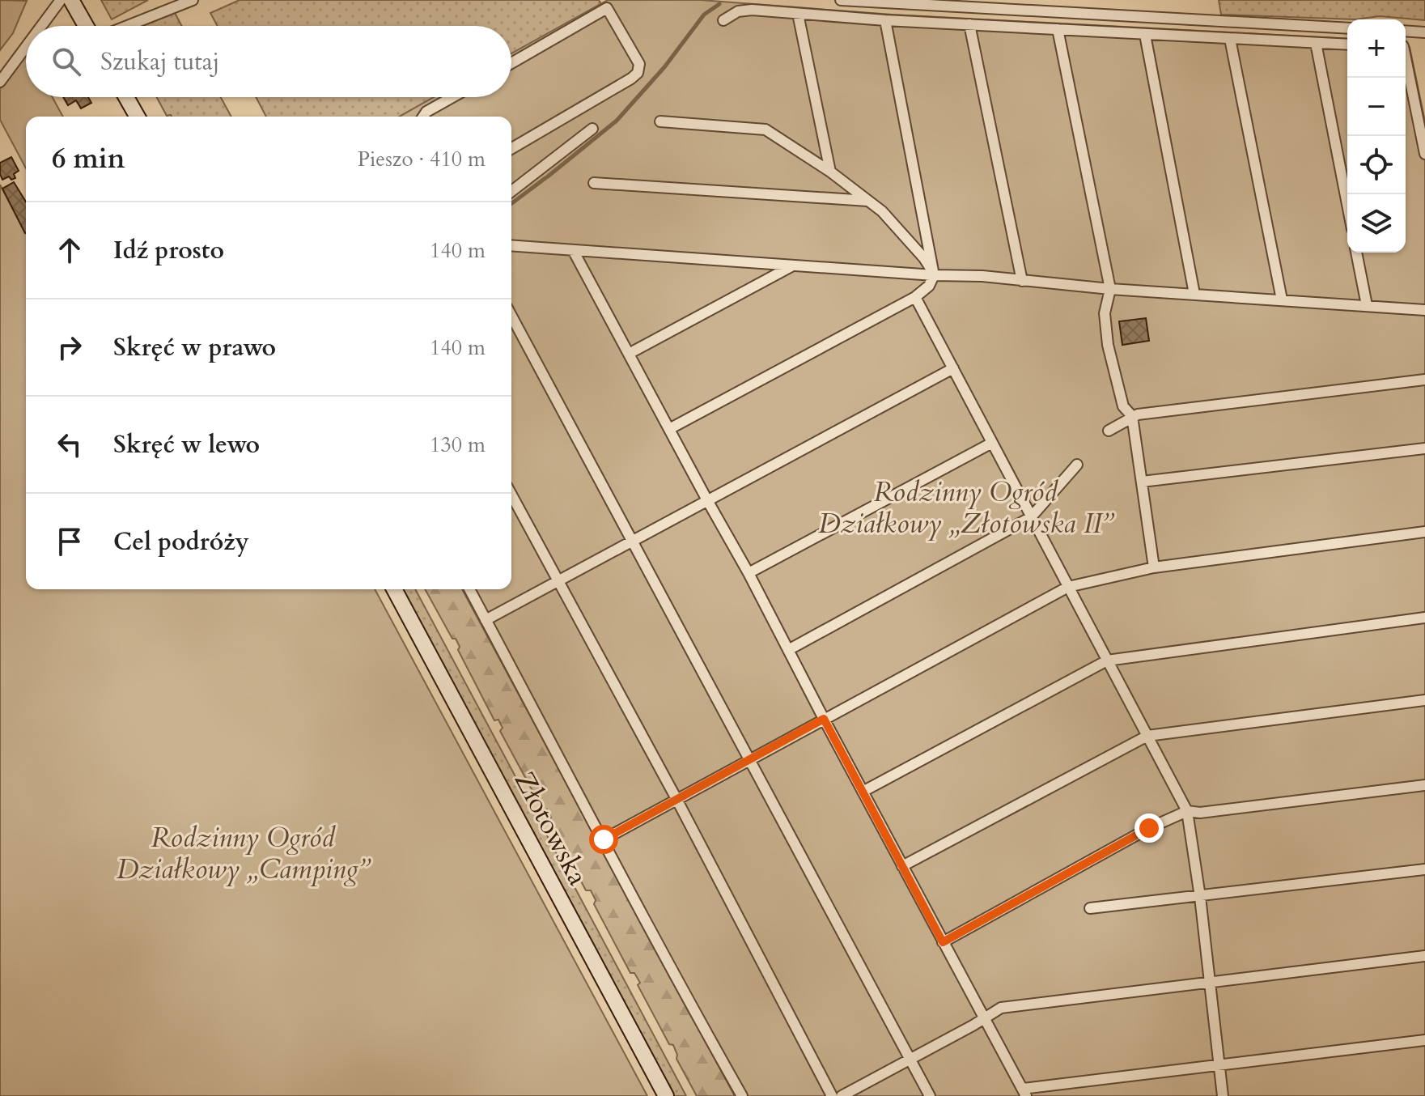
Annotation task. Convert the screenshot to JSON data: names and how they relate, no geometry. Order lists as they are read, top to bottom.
{
  "streets": {
    "street": ["Złotowska"]
  },
  "parks": ["Rodzinny Ogród Działkowy „Złotowska II”", "Rodzinny Ogród Działkowy „Camping”"],
  "page": {
    "map_buttons": ["+", "−"],
    "search": "Szukaj tutaj",
    "heading": ["6 min", "Pieszo · 410 m"],
    "list": [
      ["Idź prosto", "140 m"],
      ["Skręć w prawo", "140 m"],
      ["Skręć w lewo", "130 m"],
      "Cel podróży"
    ]
  }
}
